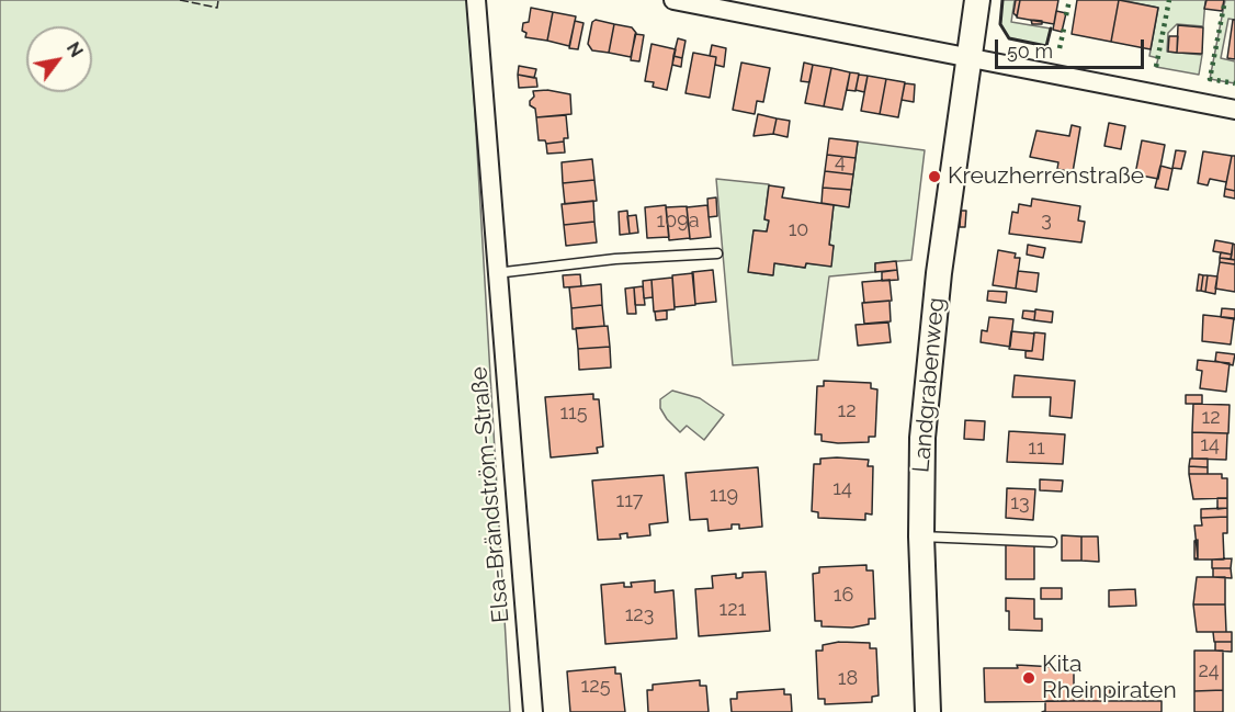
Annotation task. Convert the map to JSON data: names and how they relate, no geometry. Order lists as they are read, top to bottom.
{
  "streets": {
    "street": ["Landgrabenweg", "Elsa-Brändström-Straße"]
  },
  "places": ["Kreuzherrenstraße", "Kita Rheinpiraten"],
  "house_numbers": [
    "4",
    "3",
    "109a",
    "10",
    "12",
    "115",
    "12",
    "14",
    "11",
    "14",
    "119",
    "117",
    "13",
    "16",
    "121",
    "123",
    "24",
    "18",
    "125"
  ],
  "scale_bar": "50 m",
  "north": "top right"
}
